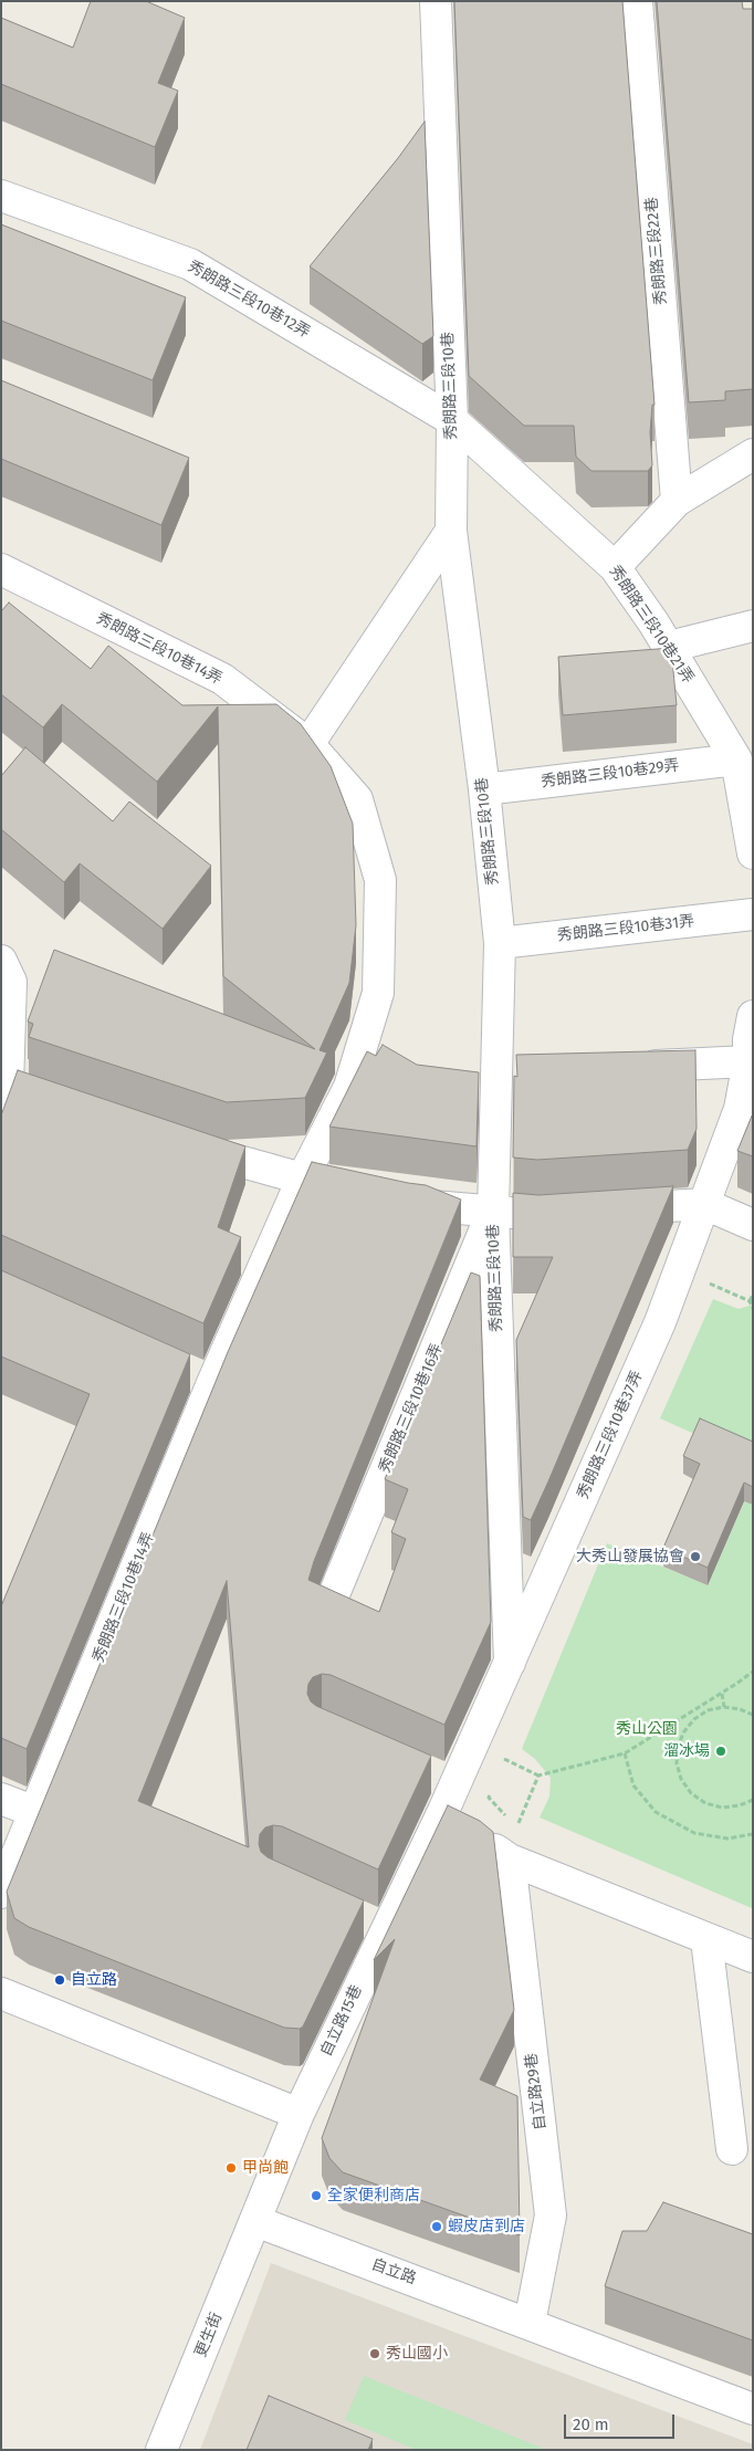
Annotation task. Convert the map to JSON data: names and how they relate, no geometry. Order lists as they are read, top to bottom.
{
  "streets": {
    "street": [
      "秀朗路三段22巷",
      "秀朗路三段10巷12弄",
      "秀朗路三段10巷",
      "秀朗路三段10巷21弄",
      "秀朗路三段10巷14弄",
      "秀朗路三段10巷29弄",
      "秀朗路三段10巷31弄",
      "秀朗路三段10巷16弄",
      "秀朗路三段10巷37弄",
      "自立路15巷",
      "自立路29巷",
      "自立路",
      "更生街"
    ]
  },
  "crossings": [
    ["秀朗路三段10巷12弄", "秀朗路三段10巷"],
    ["秀朗路三段10巷12弄", "秀朗路三段10巷21弄"],
    ["秀朗路三段10巷", "秀朗路三段10巷21弄"],
    ["秀朗路三段10巷", "秀朗路三段10巷29弄"],
    ["秀朗路三段10巷", "秀朗路三段10巷31弄"],
    ["秀朗路三段10巷", "秀朗路三段10巷16弄"],
    ["秀朗路三段10巷", "秀朗路三段10巷37弄"],
    ["秀朗路三段10巷", "自立路15巷"],
    ["秀朗路三段10巷21弄", "秀朗路三段10巷29弄"],
    ["秀朗路三段10巷37弄", "自立路15巷"],
    ["自立路29巷", "自立路"],
    ["自立路", "更生街"]
  ],
  "parks": ["秀山公園"],
  "places": [
    "大秀山發展協會",
    "溜冰場",
    "自立路",
    "甲尚飽",
    "全家便利商店",
    "蝦皮店到店",
    "秀山國小"
  ],
  "scale_bar": "20 m"
}
